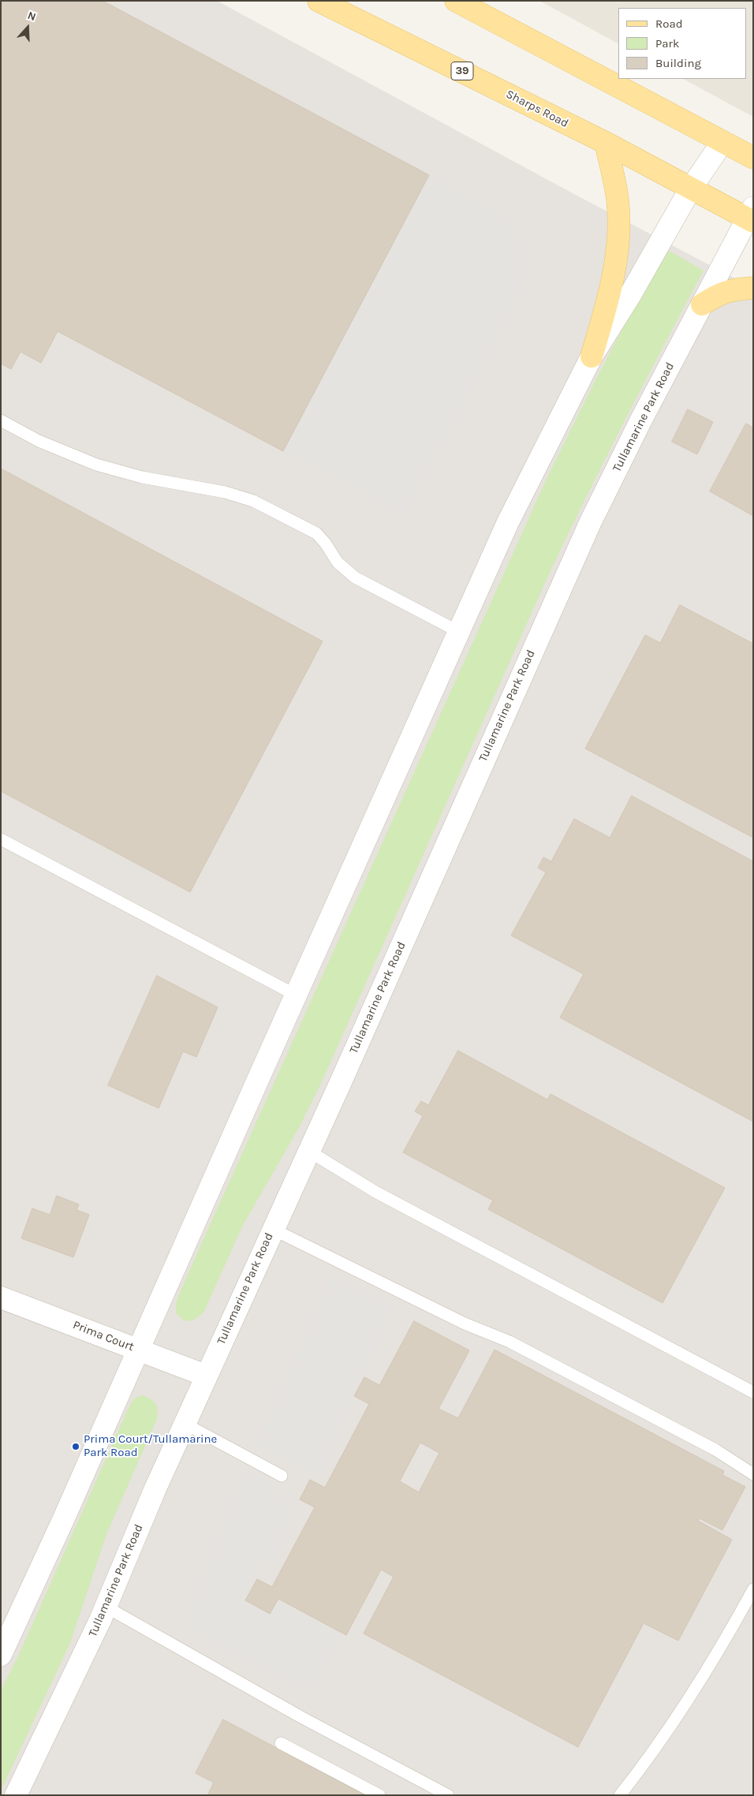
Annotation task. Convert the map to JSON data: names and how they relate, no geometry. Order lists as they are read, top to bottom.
{
  "streets": {
    "main road": ["39", "Sharps Road"],
    "street": ["Tullamarine Park Road", "Prima Court"]
  },
  "crossings": [
    ["Sharps Road", "Tullamarine Park Road"],
    ["Tullamarine Park Road", "Prima Court"]
  ],
  "places": ["Prima Court/Tullamarine Park Road"],
  "legend": ["Road", "Park", "Building"],
  "north": "top"
}
